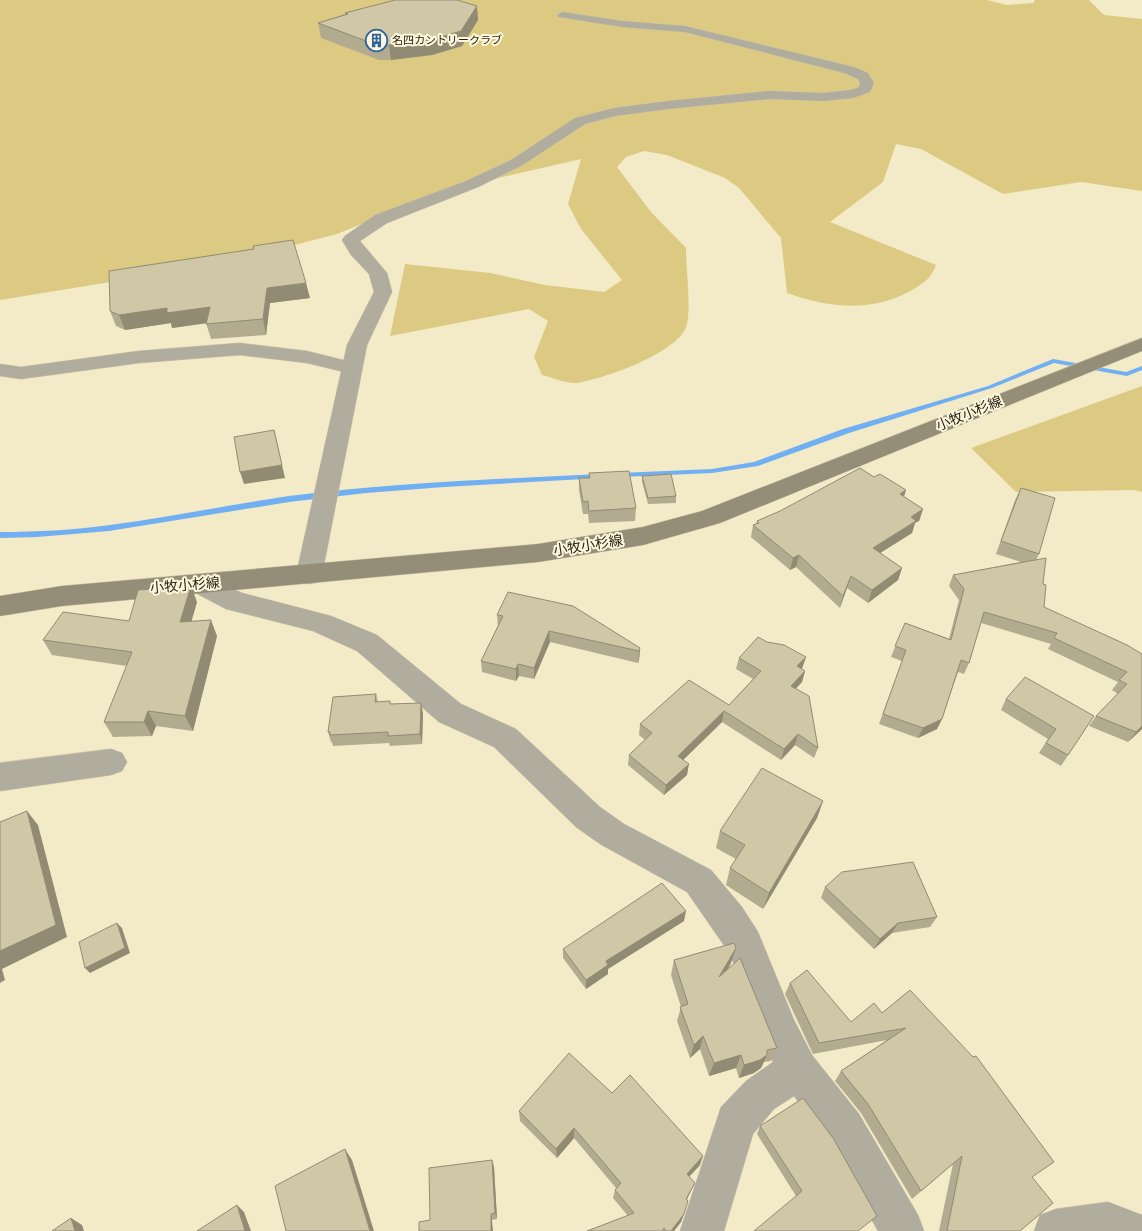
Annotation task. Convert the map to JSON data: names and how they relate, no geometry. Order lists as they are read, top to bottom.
{
  "streets": {
    "main road": ["小牧小杉線"]
  },
  "places": {
    "building": ["名四カントリークラブ"]
  }
}
